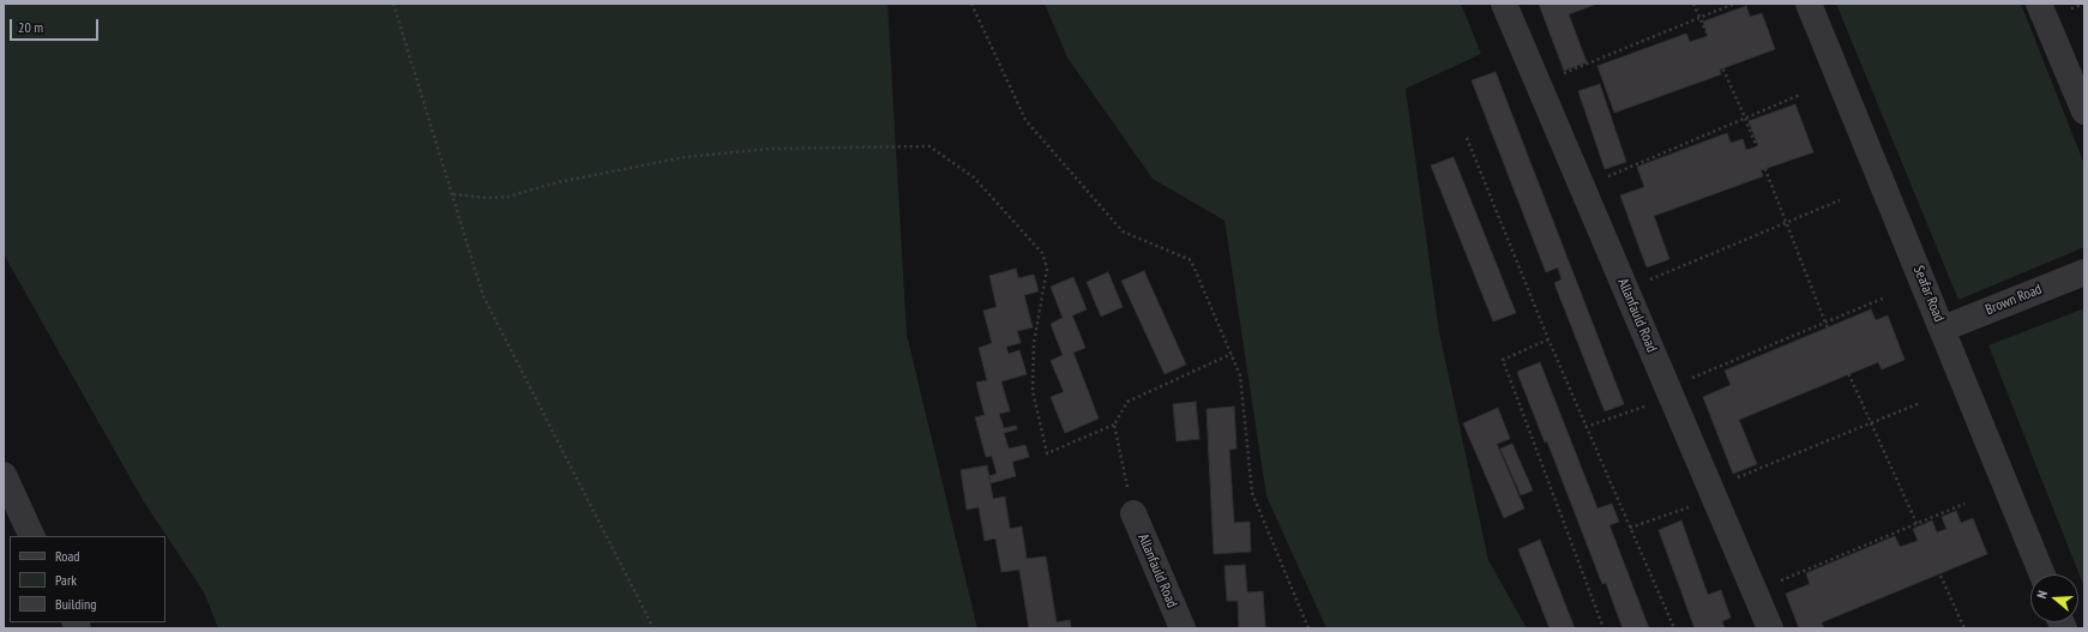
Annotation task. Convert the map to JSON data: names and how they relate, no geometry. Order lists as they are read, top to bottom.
{
  "streets": {
    "street": ["Seafar Road", "Brown Road", "Allanfauld Road"]
  },
  "crossings": [
    ["Seafar Road", "Brown Road"]
  ],
  "legend": ["Road", "Park", "Building"],
  "scale_bar": "20 m",
  "north": "left"
}
